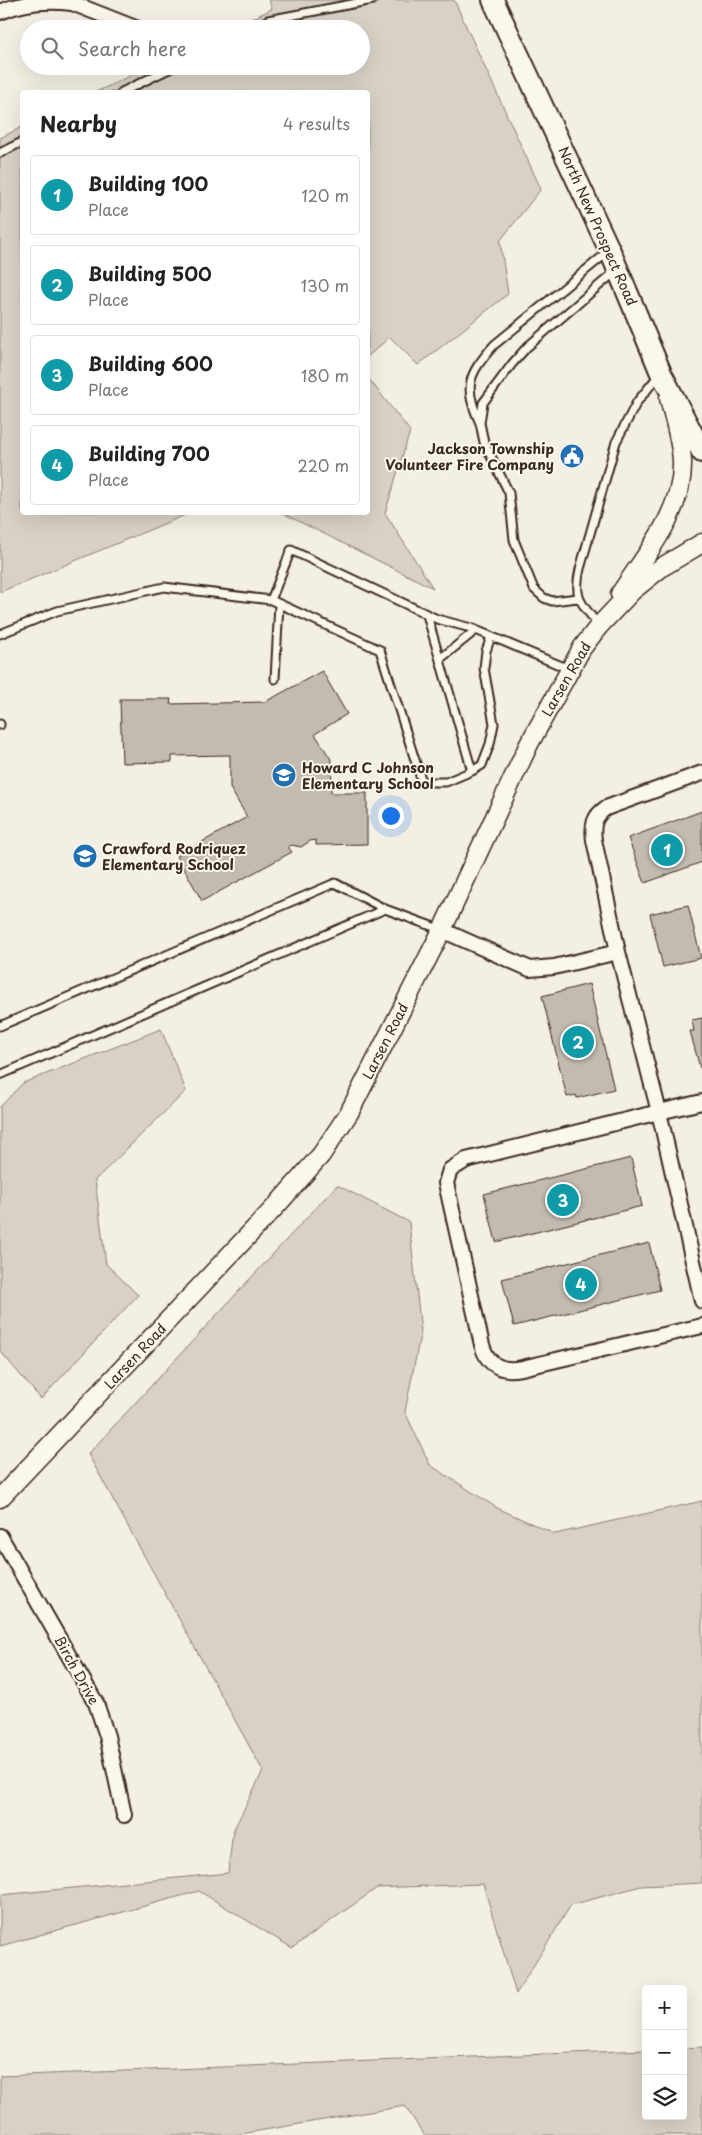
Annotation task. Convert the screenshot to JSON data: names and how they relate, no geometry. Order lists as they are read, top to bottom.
{
  "streets": {
    "main road": ["North New Prospect Road"],
    "street": ["Larsen Road", "Birch Drive"]
  },
  "places": {
    "public building": ["Jackson Township Volunteer Fire Company"],
    "school or university": ["Howard C Johnson Elementary School", "Crawford Rodriquez Elementary School"]
  },
  "page": {
    "search": "Search here",
    "heading": ["Nearby", "4 results"],
    "list": [
      {
        "mark": "1",
        "name": "Building 100",
        "note": "Place",
        "value": "120 m"
      },
      {
        "mark": "2",
        "name": "Building 500",
        "note": "Place",
        "value": "130 m"
      },
      {
        "mark": "3",
        "name": "Building 600",
        "note": "Place",
        "value": "180 m"
      },
      {
        "mark": "4",
        "name": "Building 700",
        "note": "Place",
        "value": "220 m"
      }
    ],
    "pins": [
      "1",
      "2",
      "3",
      "4"
    ],
    "map_buttons": ["+", "−"]
  }
}
